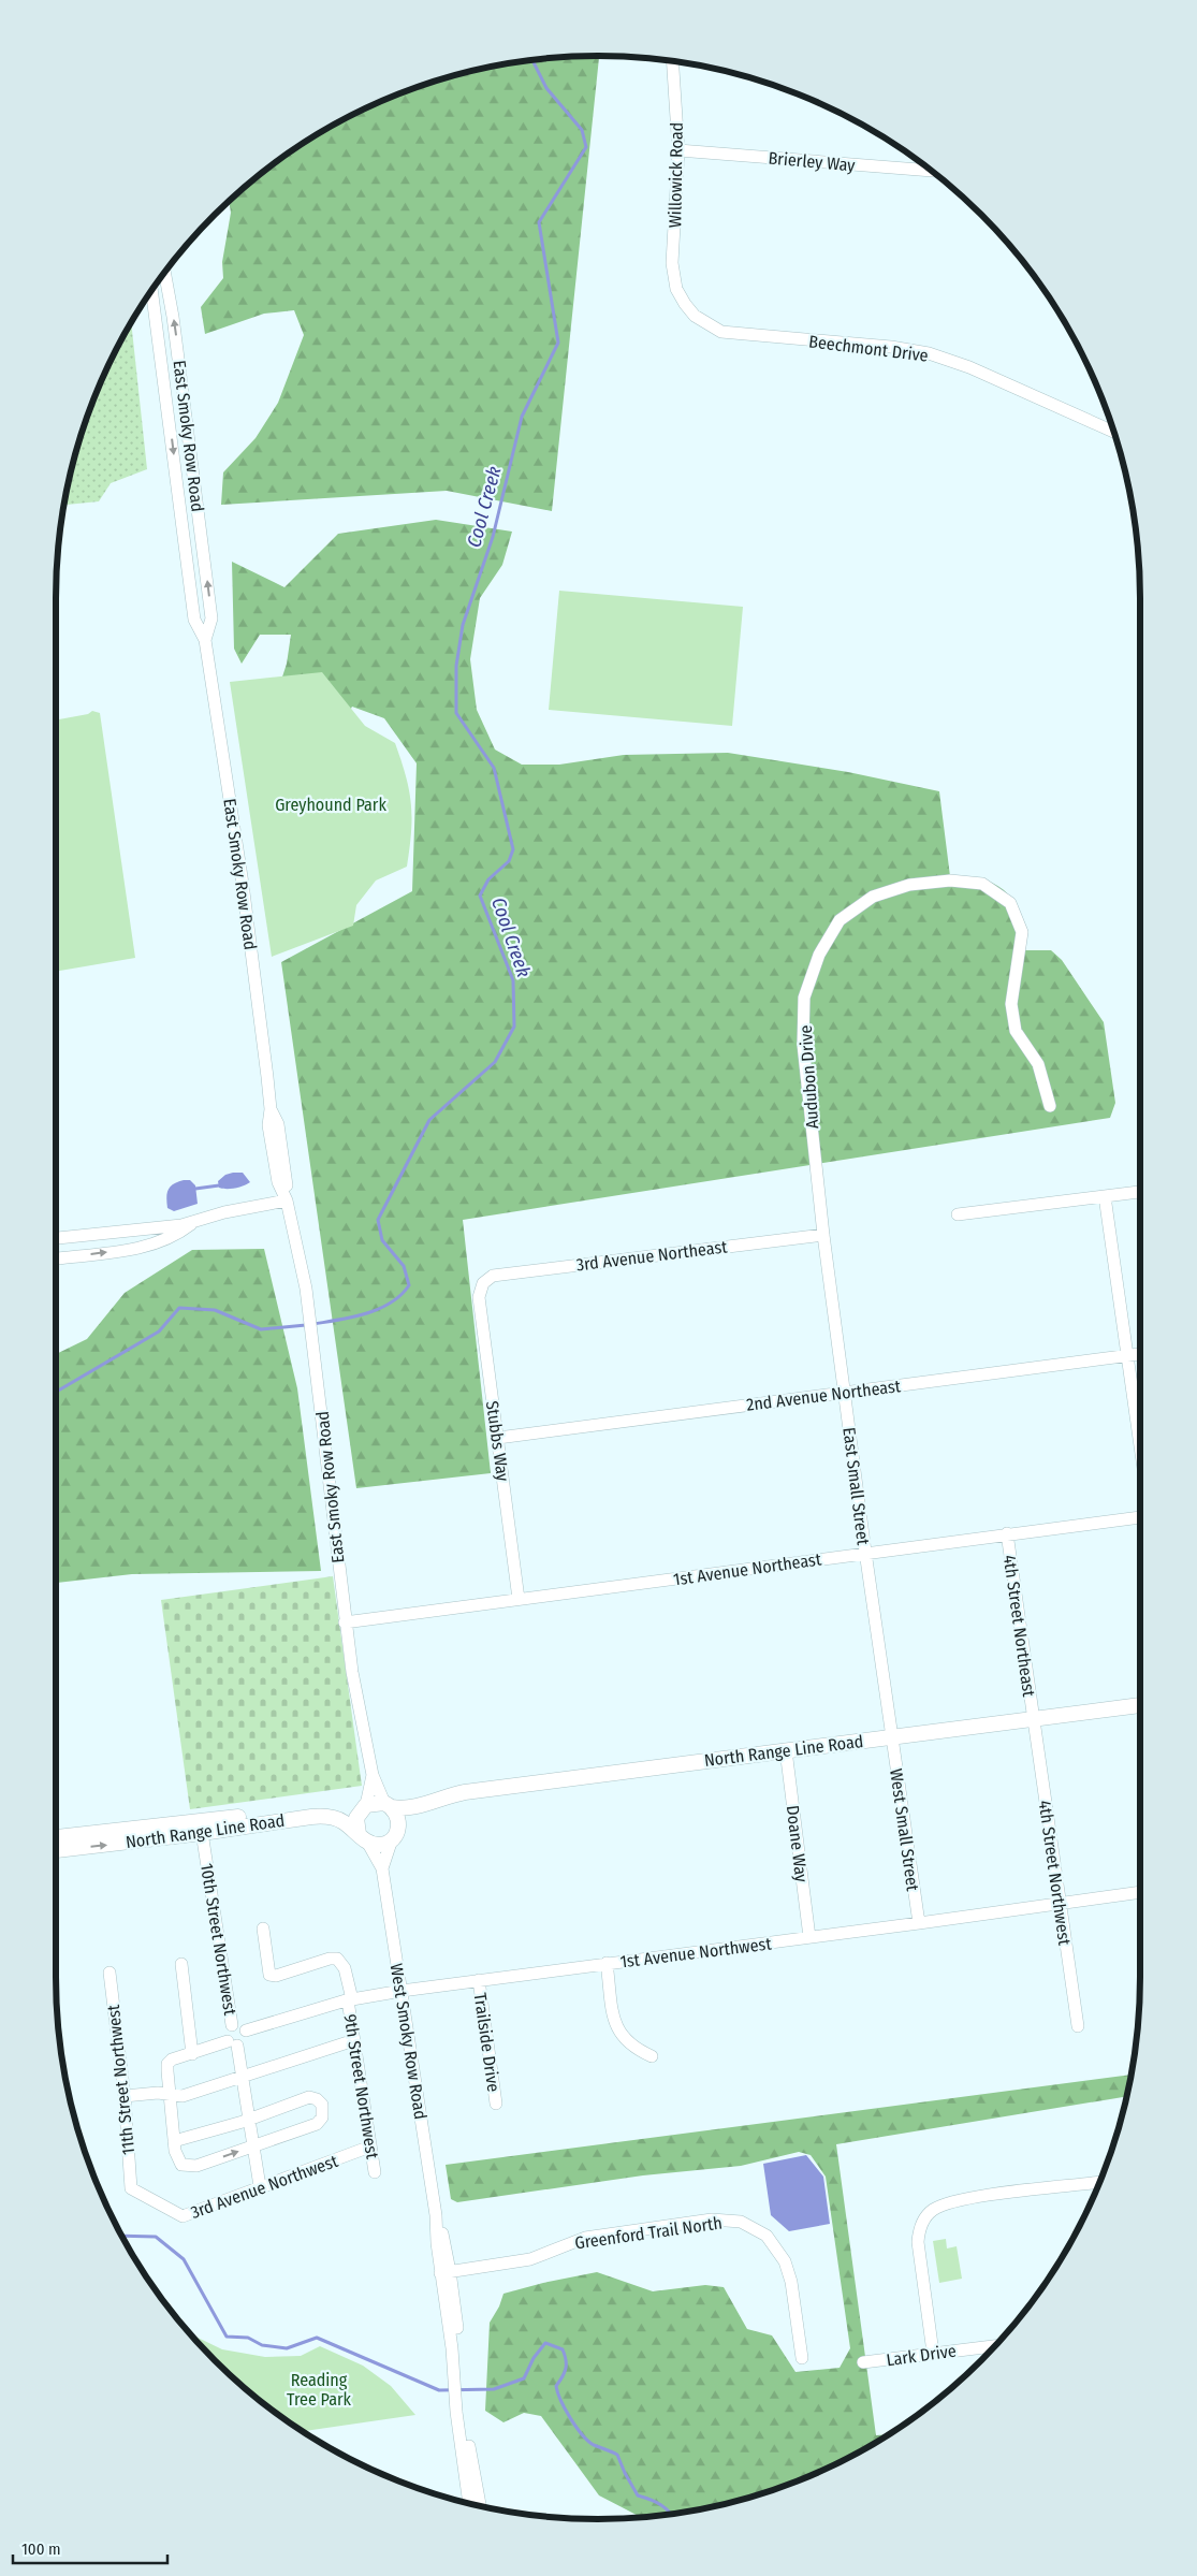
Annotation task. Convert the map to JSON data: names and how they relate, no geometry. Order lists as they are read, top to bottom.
{
  "streets": {
    "main road": ["North Range Line Road"],
    "street": [
      "Brierley Way",
      "Willowick Road",
      "Beechmont Drive",
      "East Smoky Row Road",
      "Audubon Drive",
      "3rd Avenue Northeast",
      "2nd Avenue Northeast",
      "Stubbs Way",
      "East Small Street",
      "1st Avenue Northeast",
      "4th Street Northeast",
      "West Small Street",
      "Doane Way",
      "4th Street Northwest",
      "10th Street Northwest",
      "1st Avenue Northwest",
      "West Smoky Row Road",
      "Trailside Drive",
      "11th Street Northwest",
      "9th Street Northwest",
      "3rd Avenue Northwest",
      "Greenford Trail North",
      "Lark Drive"
    ]
  },
  "crossings": [
    ["Brierley Way", "Willowick Road"],
    ["Willowick Road", "Beechmont Drive"],
    ["East Smoky Row Road", "1st Avenue Northeast"],
    ["East Smoky Row Road", "North Range Line Road"],
    ["East Smoky Row Road", "West Smoky Row Road"],
    ["Audubon Drive", "3rd Avenue Northeast"],
    ["Audubon Drive", "East Small Street"],
    ["3rd Avenue Northeast", "Stubbs Way"],
    ["3rd Avenue Northeast", "East Small Street"],
    ["2nd Avenue Northeast", "Stubbs Way"],
    ["2nd Avenue Northeast", "East Small Street"],
    ["Stubbs Way", "1st Avenue Northeast"],
    ["East Small Street", "1st Avenue Northeast"],
    ["East Small Street", "North Range Line Road"],
    ["East Small Street", "West Small Street"],
    ["1st Avenue Northeast", "4th Street Northeast"],
    ["4th Street Northeast", "North Range Line Road"],
    ["4th Street Northeast", "4th Street Northwest"],
    ["North Range Line Road", "West Small Street"],
    ["North Range Line Road", "Doane Way"],
    ["North Range Line Road", "4th Street Northwest"],
    ["North Range Line Road", "10th Street Northwest"],
    ["North Range Line Road", "West Smoky Row Road"],
    ["West Small Street", "1st Avenue Northwest"],
    ["Doane Way", "1st Avenue Northwest"],
    ["4th Street Northwest", "1st Avenue Northwest"],
    ["10th Street Northwest", "1st Avenue Northwest"],
    ["1st Avenue Northwest", "West Smoky Row Road"],
    ["1st Avenue Northwest", "Trailside Drive"],
    ["1st Avenue Northwest", "9th Street Northwest"],
    ["West Smoky Row Road", "Greenford Trail North"],
    ["11th Street Northwest", "3rd Avenue Northwest"],
    ["9th Street Northwest", "3rd Avenue Northwest"]
  ],
  "water": ["Cool Creek"],
  "parks": ["Greyhound Park", "Reading Tree Park"],
  "scale_bar": "100 m"
}
